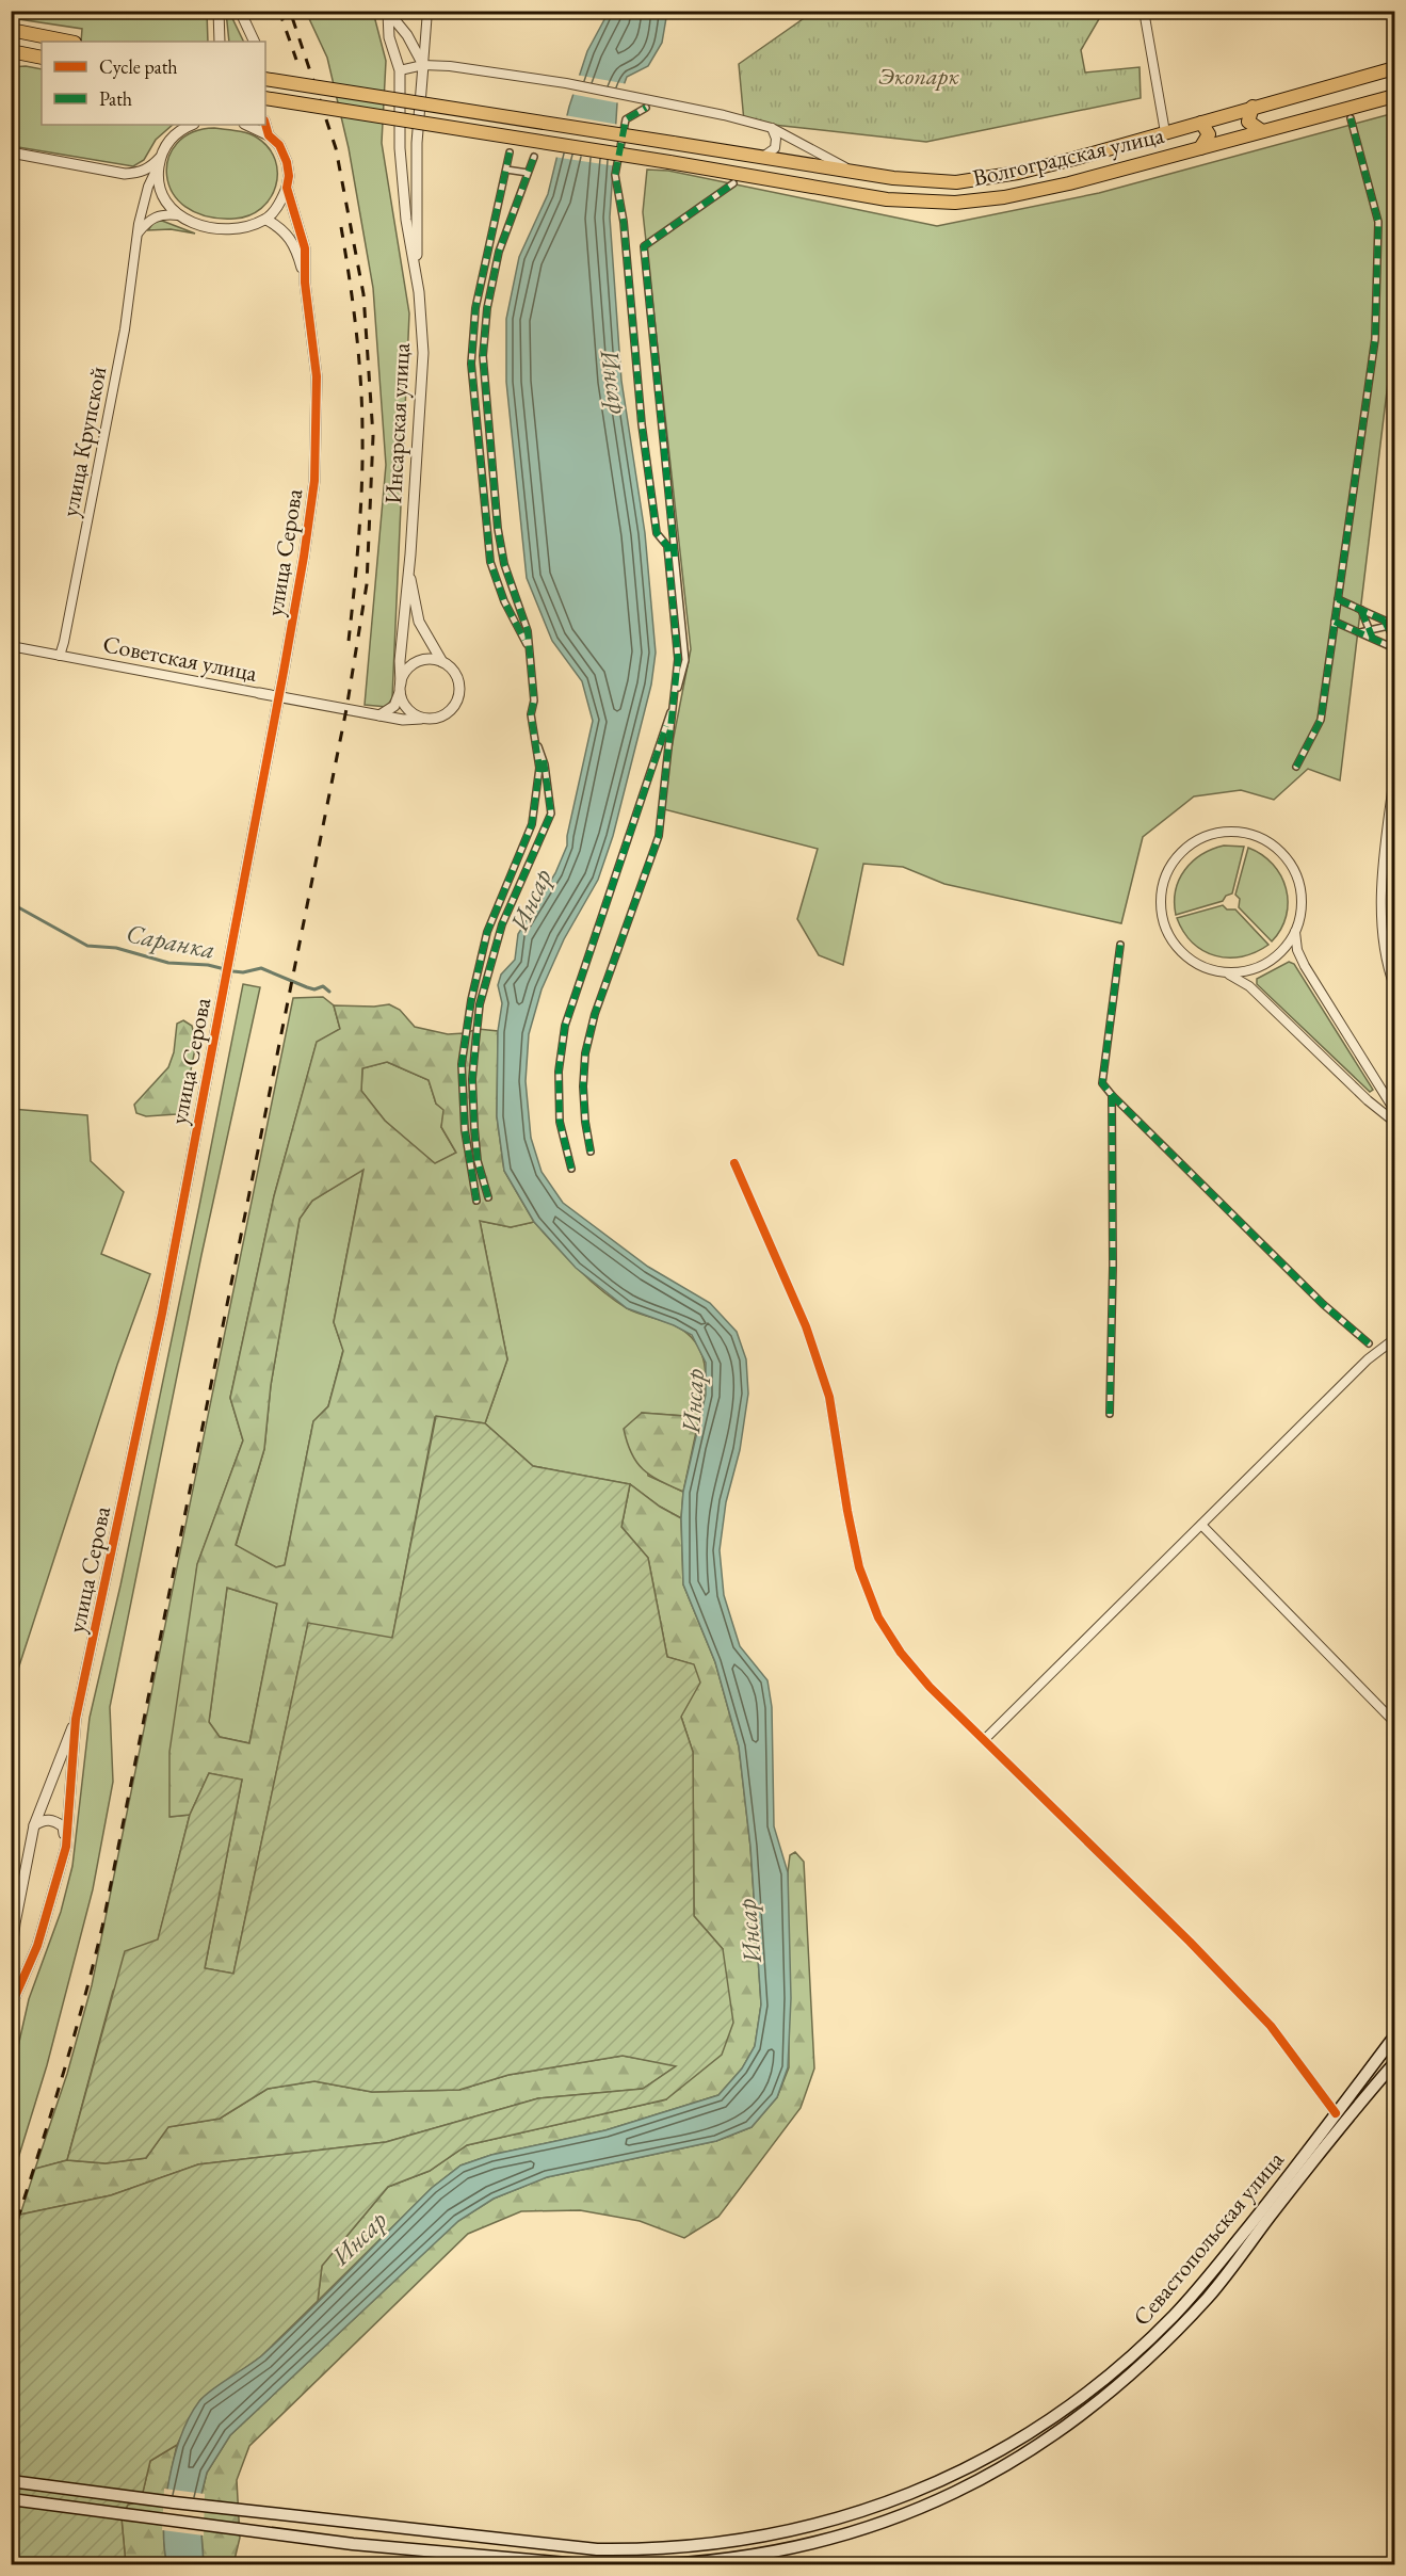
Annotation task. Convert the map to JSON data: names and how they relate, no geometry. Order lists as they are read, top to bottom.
{
  "streets": {
    "main road": ["Волгоградская улица", "Севастопольская улица"],
    "street": [
      "Инсарская улица",
      "улица Крупской",
      "улица Серова",
      "Советская улица"
    ]
  },
  "crossings": [
    ["Инсарская улица", "Советская улица"],
    ["улица Крупской", "Советская улица"],
    ["улица Серова", "Советская улица"]
  ],
  "water": ["Инсар", "Саранка"],
  "parks": ["Экопарк"],
  "legend": ["Cycle path", "Path"]
}
